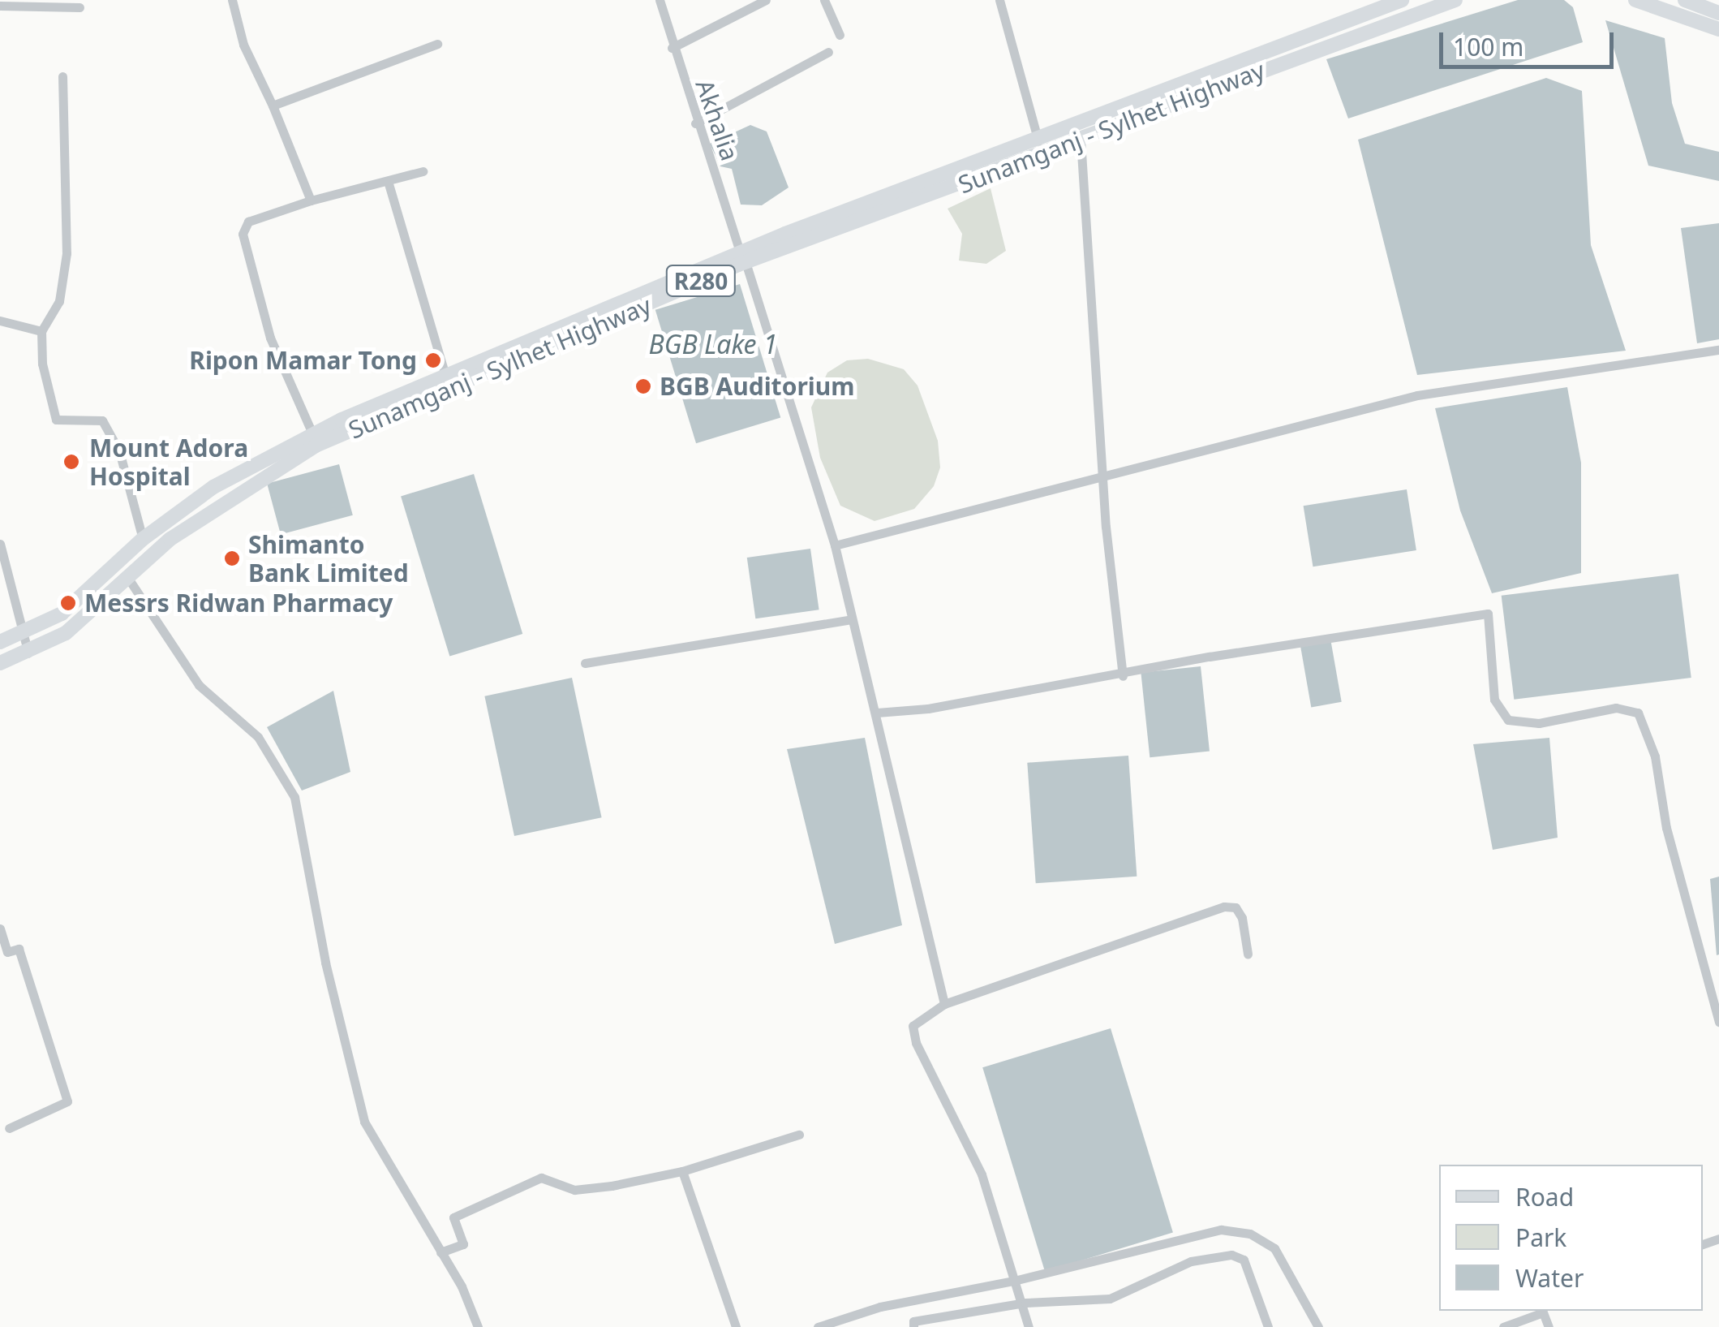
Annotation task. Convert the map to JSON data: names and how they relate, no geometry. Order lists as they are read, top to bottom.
{
  "streets": {
    "main road": ["Sunamganj - Sylhet Highway", "R280"],
    "street": ["Akhalia"]
  },
  "crossings": [
    ["Akhalia", "Sunamganj - Sylhet Highway"]
  ],
  "water": ["BGB Lake 1"],
  "places": [
    "Ripon Mamar Tong",
    "BGB Auditorium",
    "Mount Adora Hospital",
    "Shimanto Bank Limited",
    "Messrs Ridwan Pharmacy"
  ],
  "legend": ["Road", "Park", "Water"],
  "scale_bar": "100 m"
}
